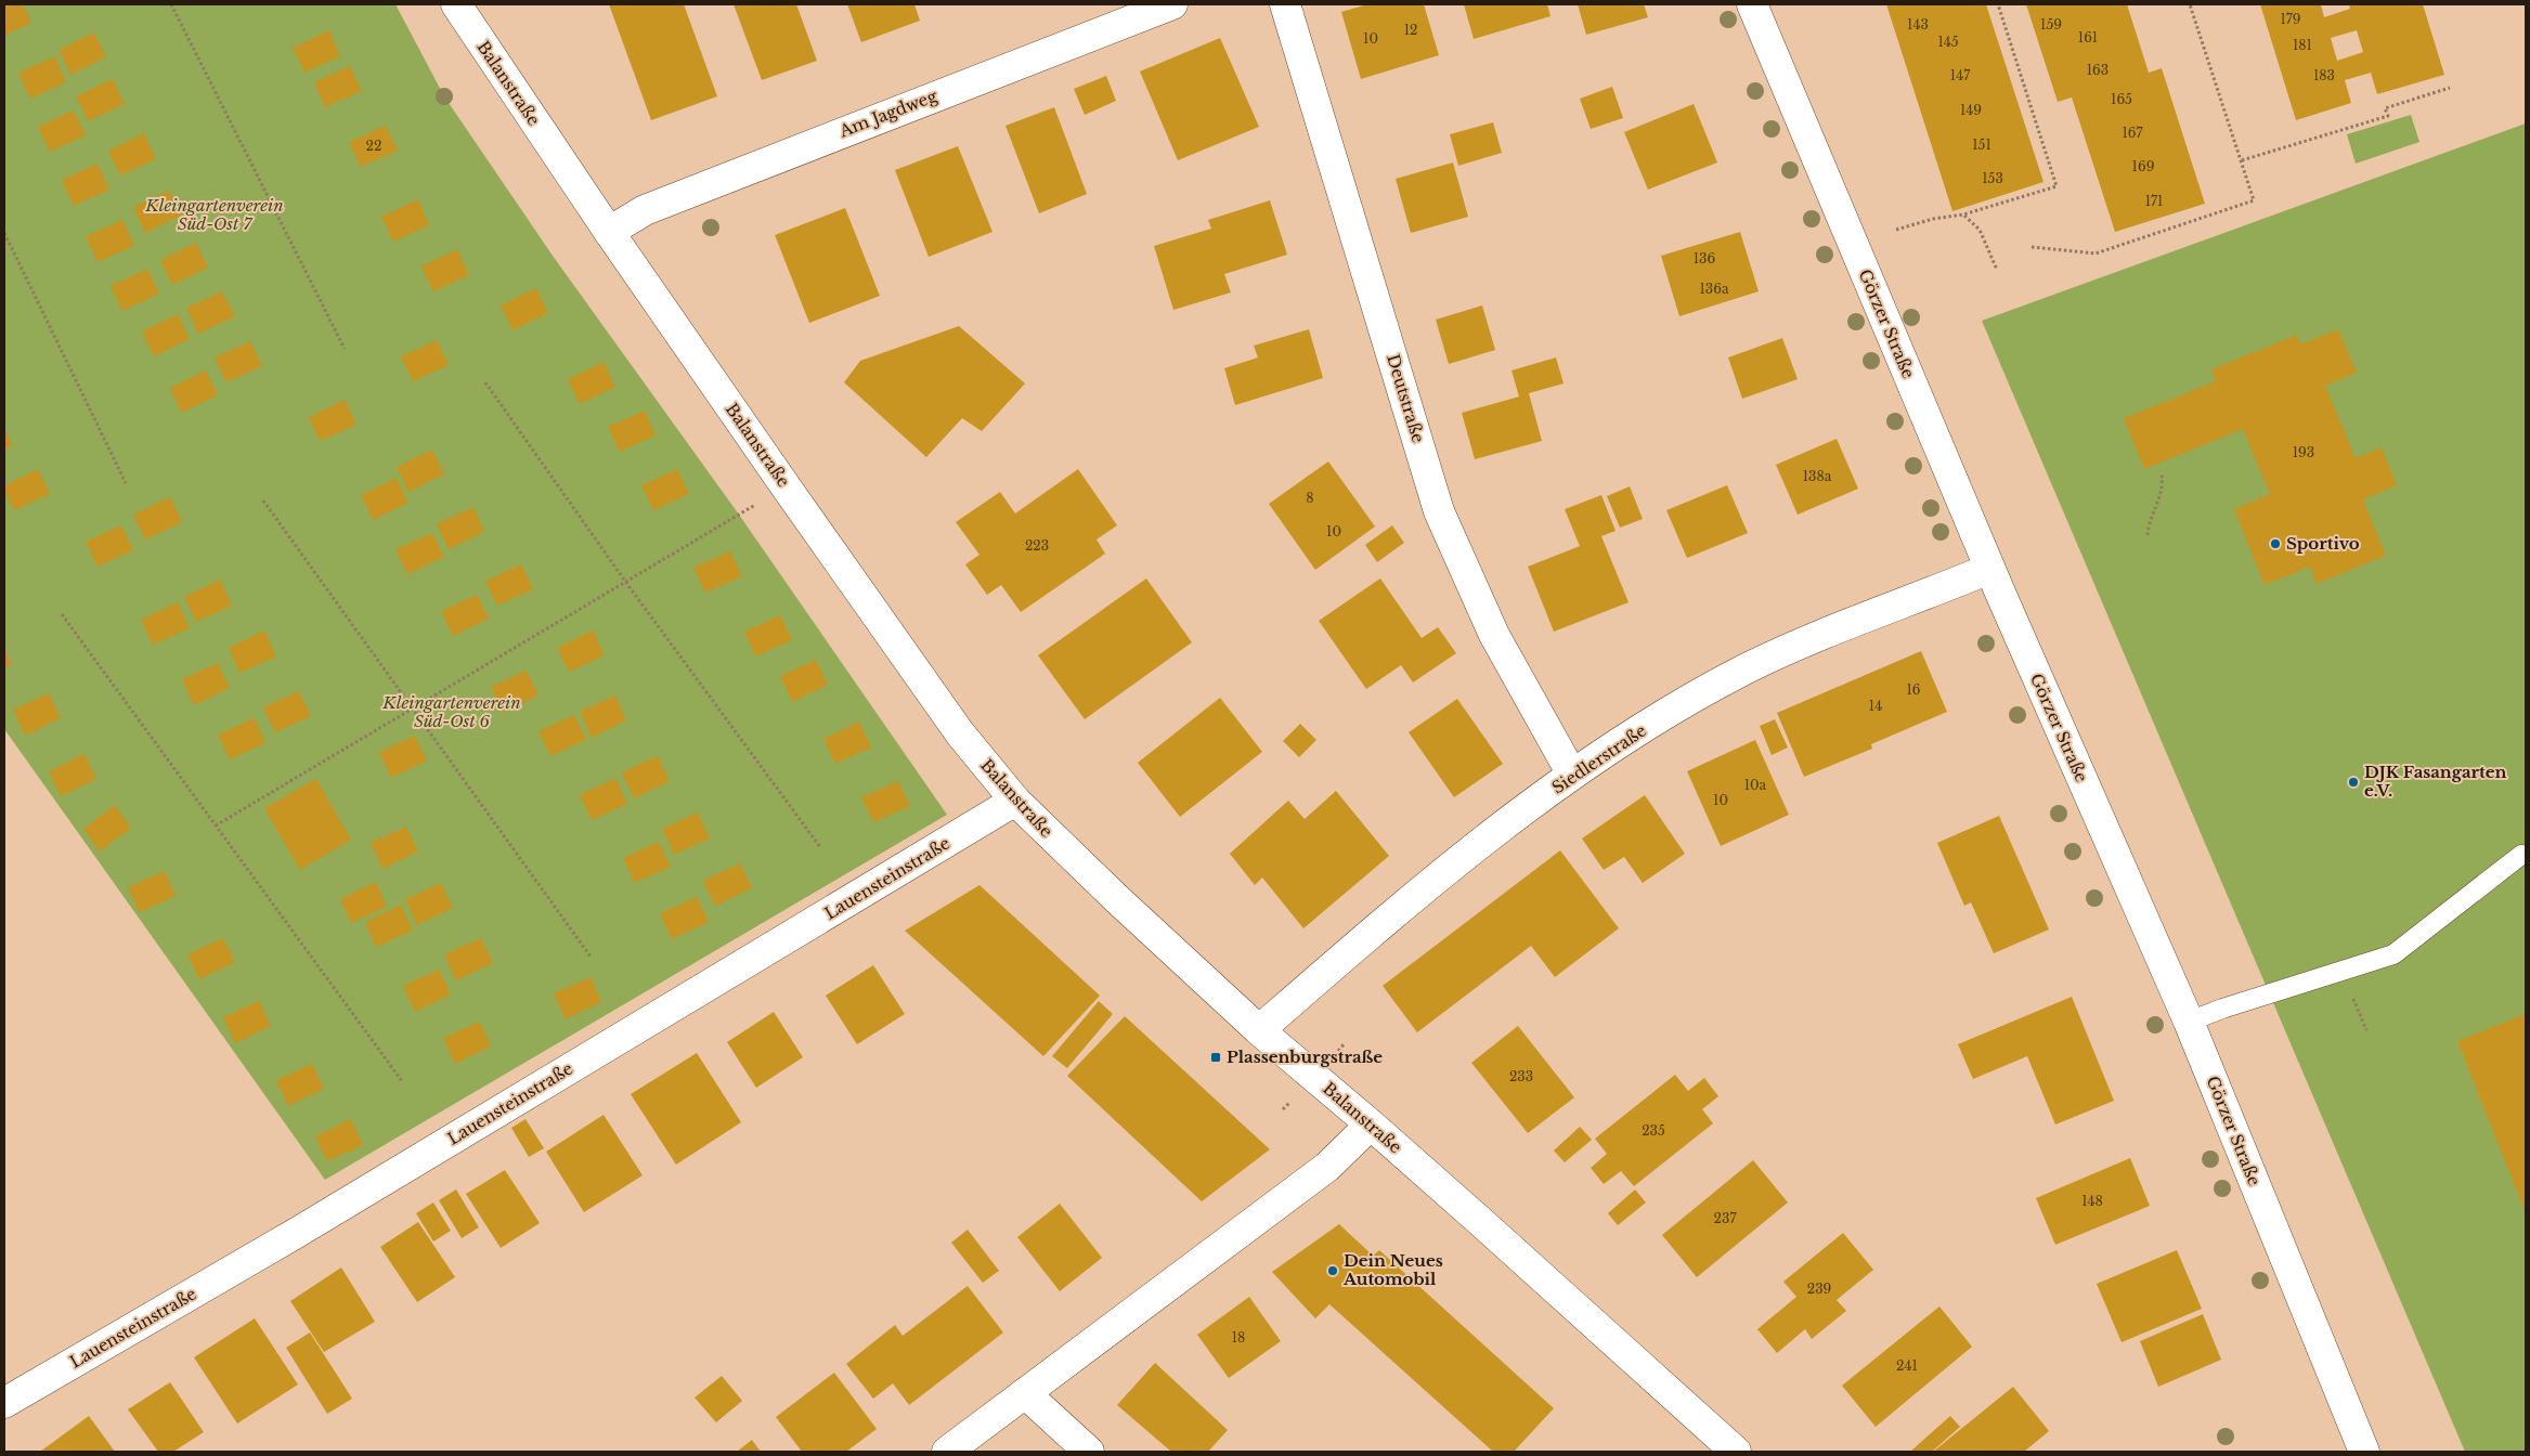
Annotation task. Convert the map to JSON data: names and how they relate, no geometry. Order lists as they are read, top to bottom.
{
  "streets": {
    "street": [
      "Balanstraße",
      "Am Jagdweg",
      "Görzer Straße",
      "Deutstraße",
      "Siedlerstraße",
      "Lauensteinstraße"
    ]
  },
  "crossings": [
    ["Balanstraße", "Am Jagdweg"],
    ["Balanstraße", "Siedlerstraße"],
    ["Balanstraße", "Lauensteinstraße"],
    ["Görzer Straße", "Siedlerstraße"],
    ["Deutstraße", "Siedlerstraße"]
  ],
  "parks": ["Kleingartenverein Süd-Ost 7", "Kleingartenverein Süd-Ost 6"],
  "places": {
    "other": ["Sportivo", "DJK Fasangarten e.V.", "Dein Neues Automobil"],
    "transit": ["Plassenburgstraße"]
  },
  "house_numbers": [
    "179",
    "143",
    "159",
    "12",
    "161",
    "10",
    "145",
    "181",
    "163",
    "147",
    "183",
    "165",
    "149",
    "167",
    "151",
    "22",
    "169",
    "153",
    "171",
    "136",
    "136a",
    "193",
    "138a",
    "8",
    "10",
    "223",
    "16",
    "14",
    "10a",
    "10",
    "233",
    "235",
    "148",
    "237",
    "239",
    "18",
    "241"
  ]
}
